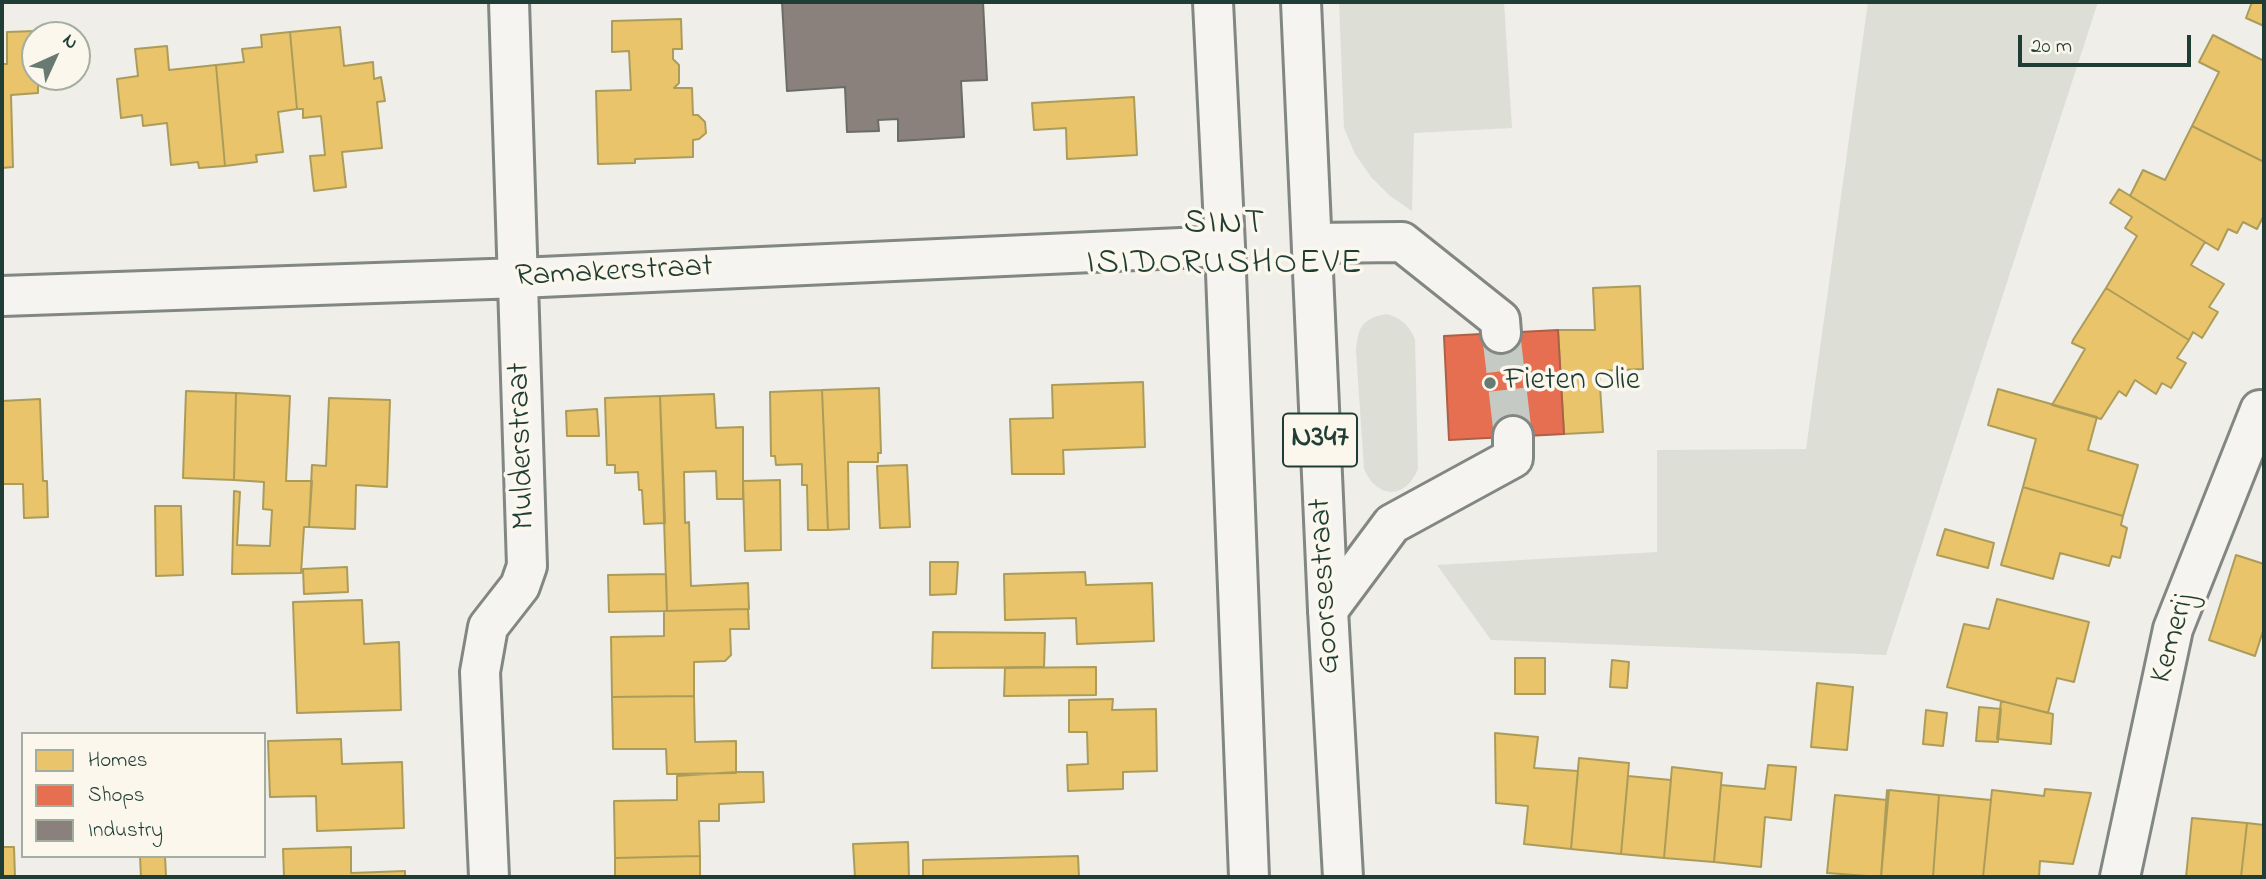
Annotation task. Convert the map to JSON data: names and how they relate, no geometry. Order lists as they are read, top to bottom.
{
  "streets": {
    "street": [
      "Ramakerstraat",
      "N347",
      "Mulderstraat",
      "Goorsestraat",
      "Kemerij"
    ]
  },
  "crossings": [
    ["Ramakerstraat", "Mulderstraat"]
  ],
  "districts": ["SINT ISIDORUSHOEVE"],
  "places": ["Fieten Olie"],
  "legend": ["Homes", "Shops", "Industry"],
  "scale_bar": "20 m",
  "north": "top right"
}
